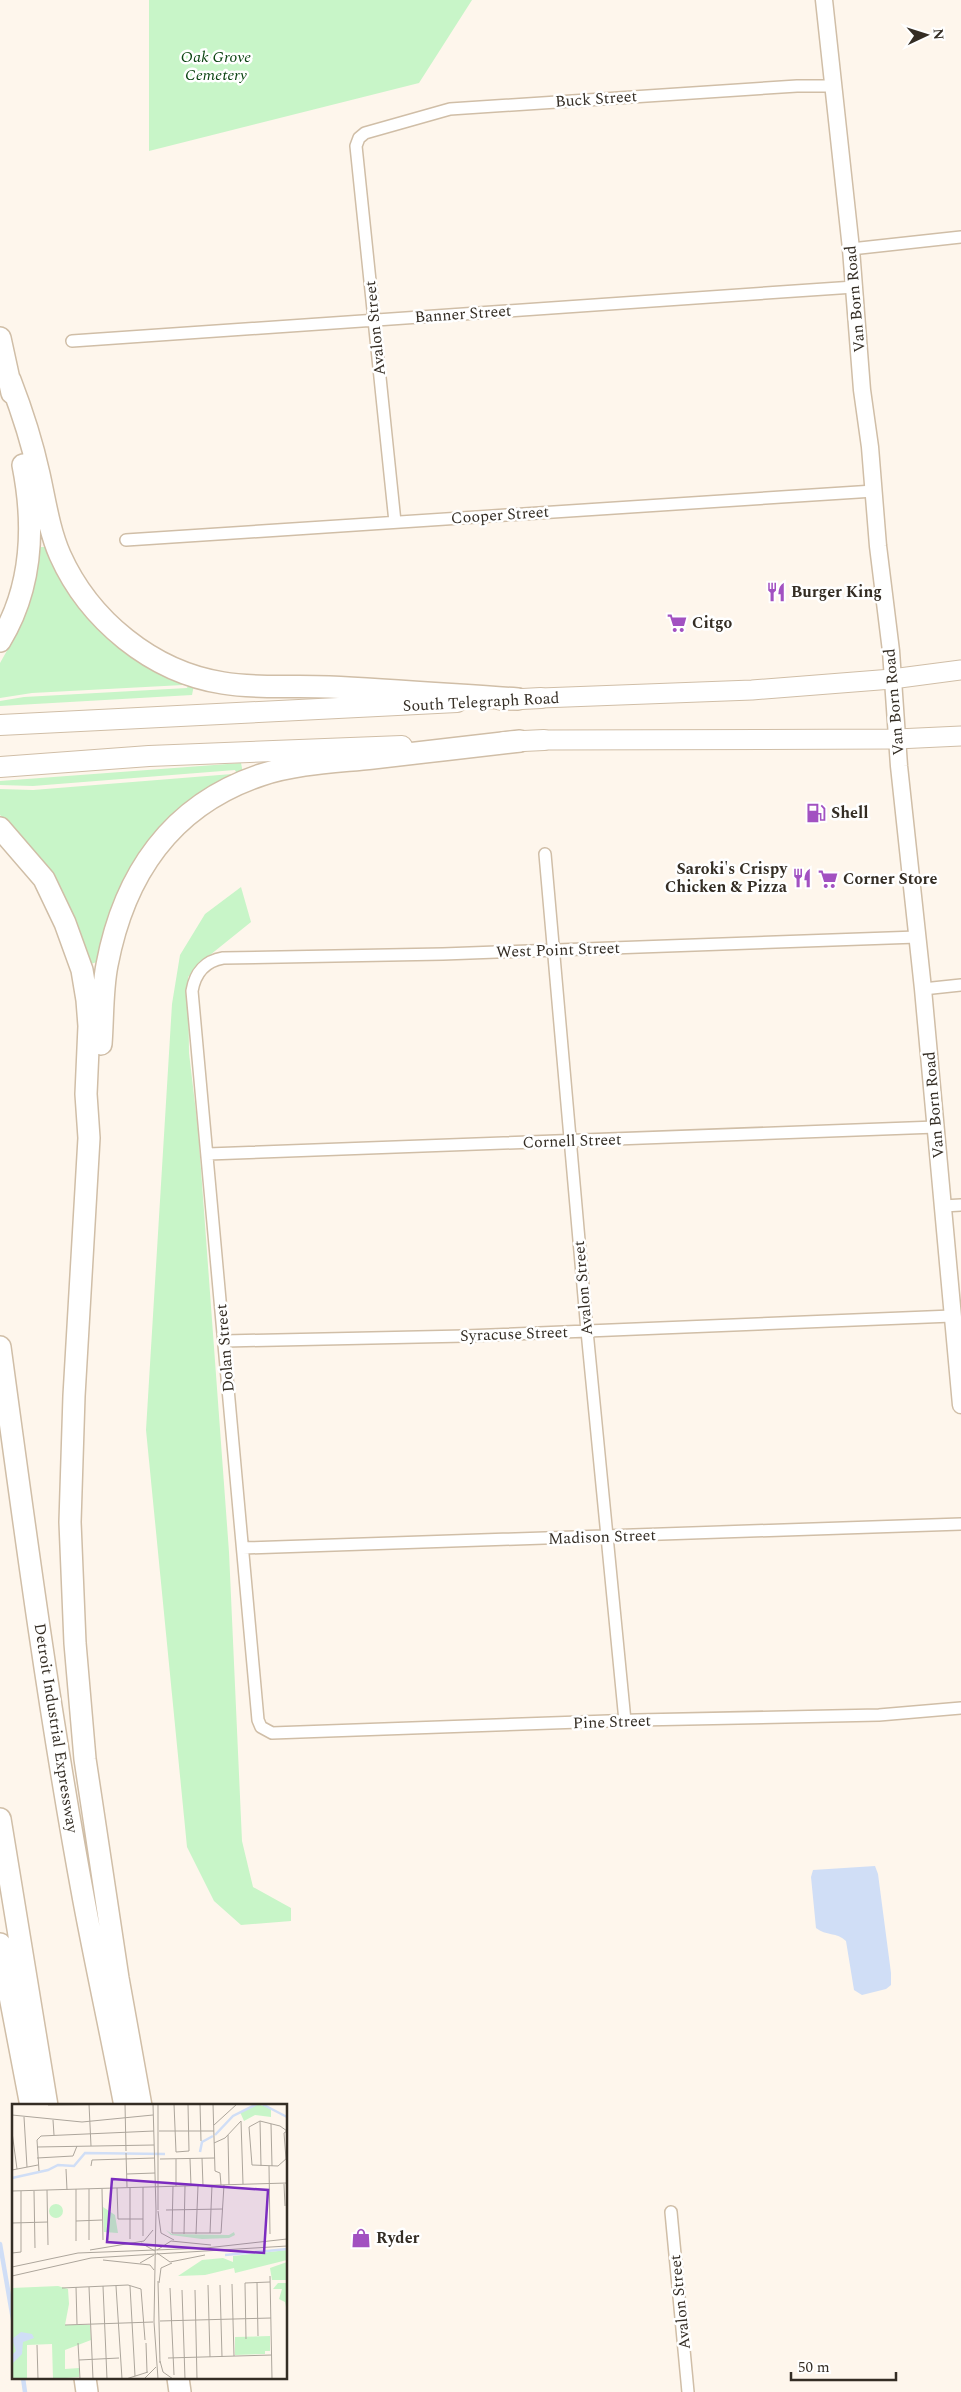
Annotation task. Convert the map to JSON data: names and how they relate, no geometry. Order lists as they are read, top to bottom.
{
  "streets": {
    "highway": ["South Telegraph Road", "Detroit Industrial Expressway"],
    "main road": ["Van Born Road"],
    "street": [
      "Buck Street",
      "Banner Street",
      "Avalon Street",
      "Cooper Street",
      "West Point Street",
      "Cornell Street",
      "Syracuse Street",
      "Dolan Street",
      "Madison Street",
      "Pine Street"
    ]
  },
  "crossings": [
    ["Buck Street", "Van Born Road"],
    ["Buck Street", "Avalon Street"],
    ["Van Born Road", "Banner Street"],
    ["Van Born Road", "Cooper Street"],
    ["Van Born Road", "South Telegraph Road"],
    ["Van Born Road", "West Point Street"],
    ["Van Born Road", "Cornell Street"],
    ["Van Born Road", "Syracuse Street"],
    ["Banner Street", "Avalon Street"],
    ["Avalon Street", "Cooper Street"],
    ["Avalon Street", "West Point Street"],
    ["Avalon Street", "Cornell Street"],
    ["Avalon Street", "Syracuse Street"],
    ["Avalon Street", "Madison Street"],
    ["Avalon Street", "Pine Street"],
    ["West Point Street", "Dolan Street"],
    ["Cornell Street", "Dolan Street"],
    ["Syracuse Street", "Dolan Street"],
    ["Dolan Street", "Madison Street"],
    ["Dolan Street", "Pine Street"]
  ],
  "parks": ["Oak Grove Cemetery"],
  "places": {
    "restaurant": ["Burger King", "Saroki's Crispy Chicken & Pizza"],
    "supermarket": ["Citgo", "Corner Store"],
    "fuel station": ["Shell"],
    "shop": ["Ryder"]
  },
  "scale_bar": "50 m",
  "north": "right"
}
